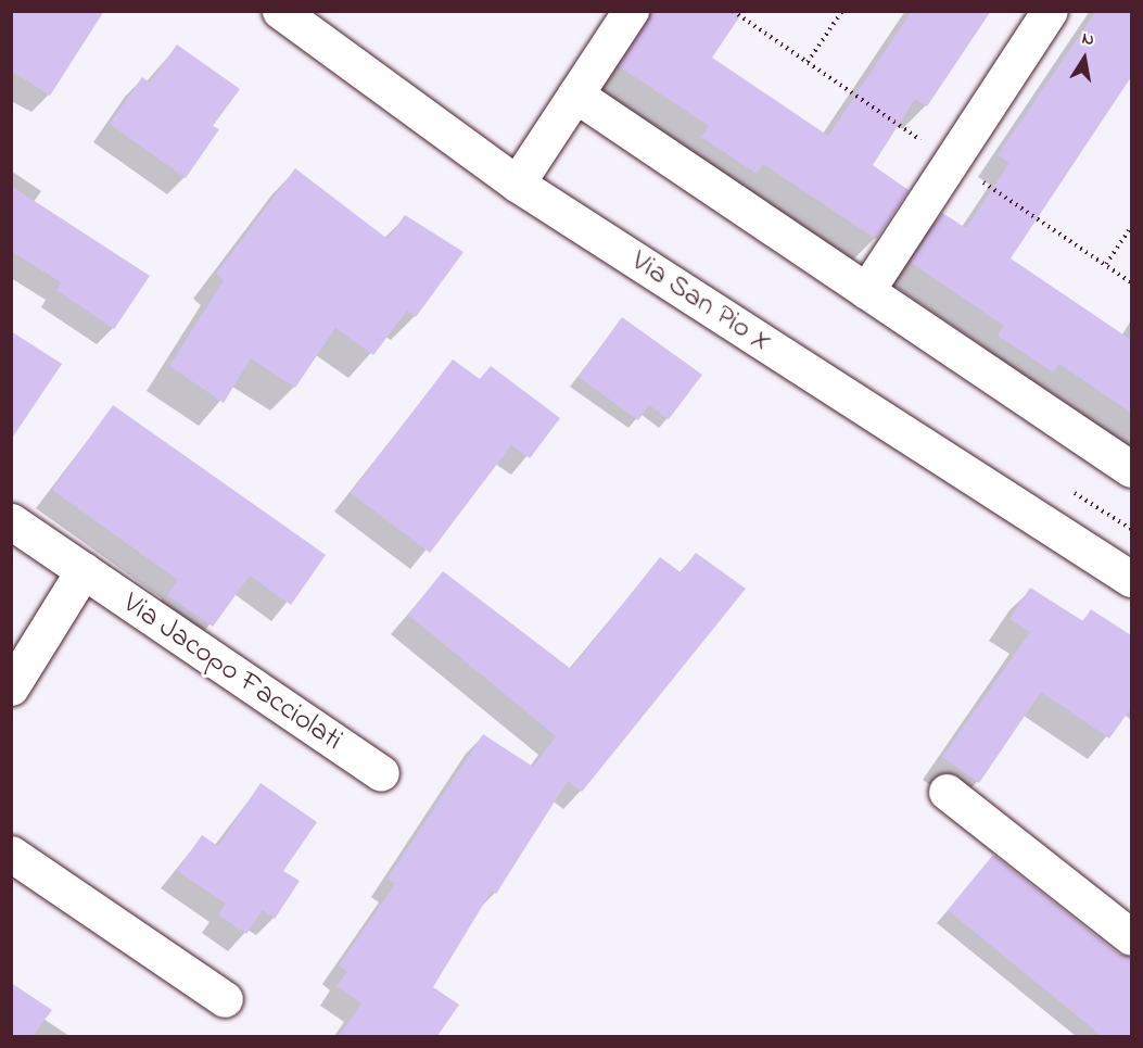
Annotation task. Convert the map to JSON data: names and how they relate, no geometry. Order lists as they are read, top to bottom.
{
  "streets": {
    "street": ["Via San Pio X", "Via Jacopo Facciolati"]
  },
  "north": "top"
}
